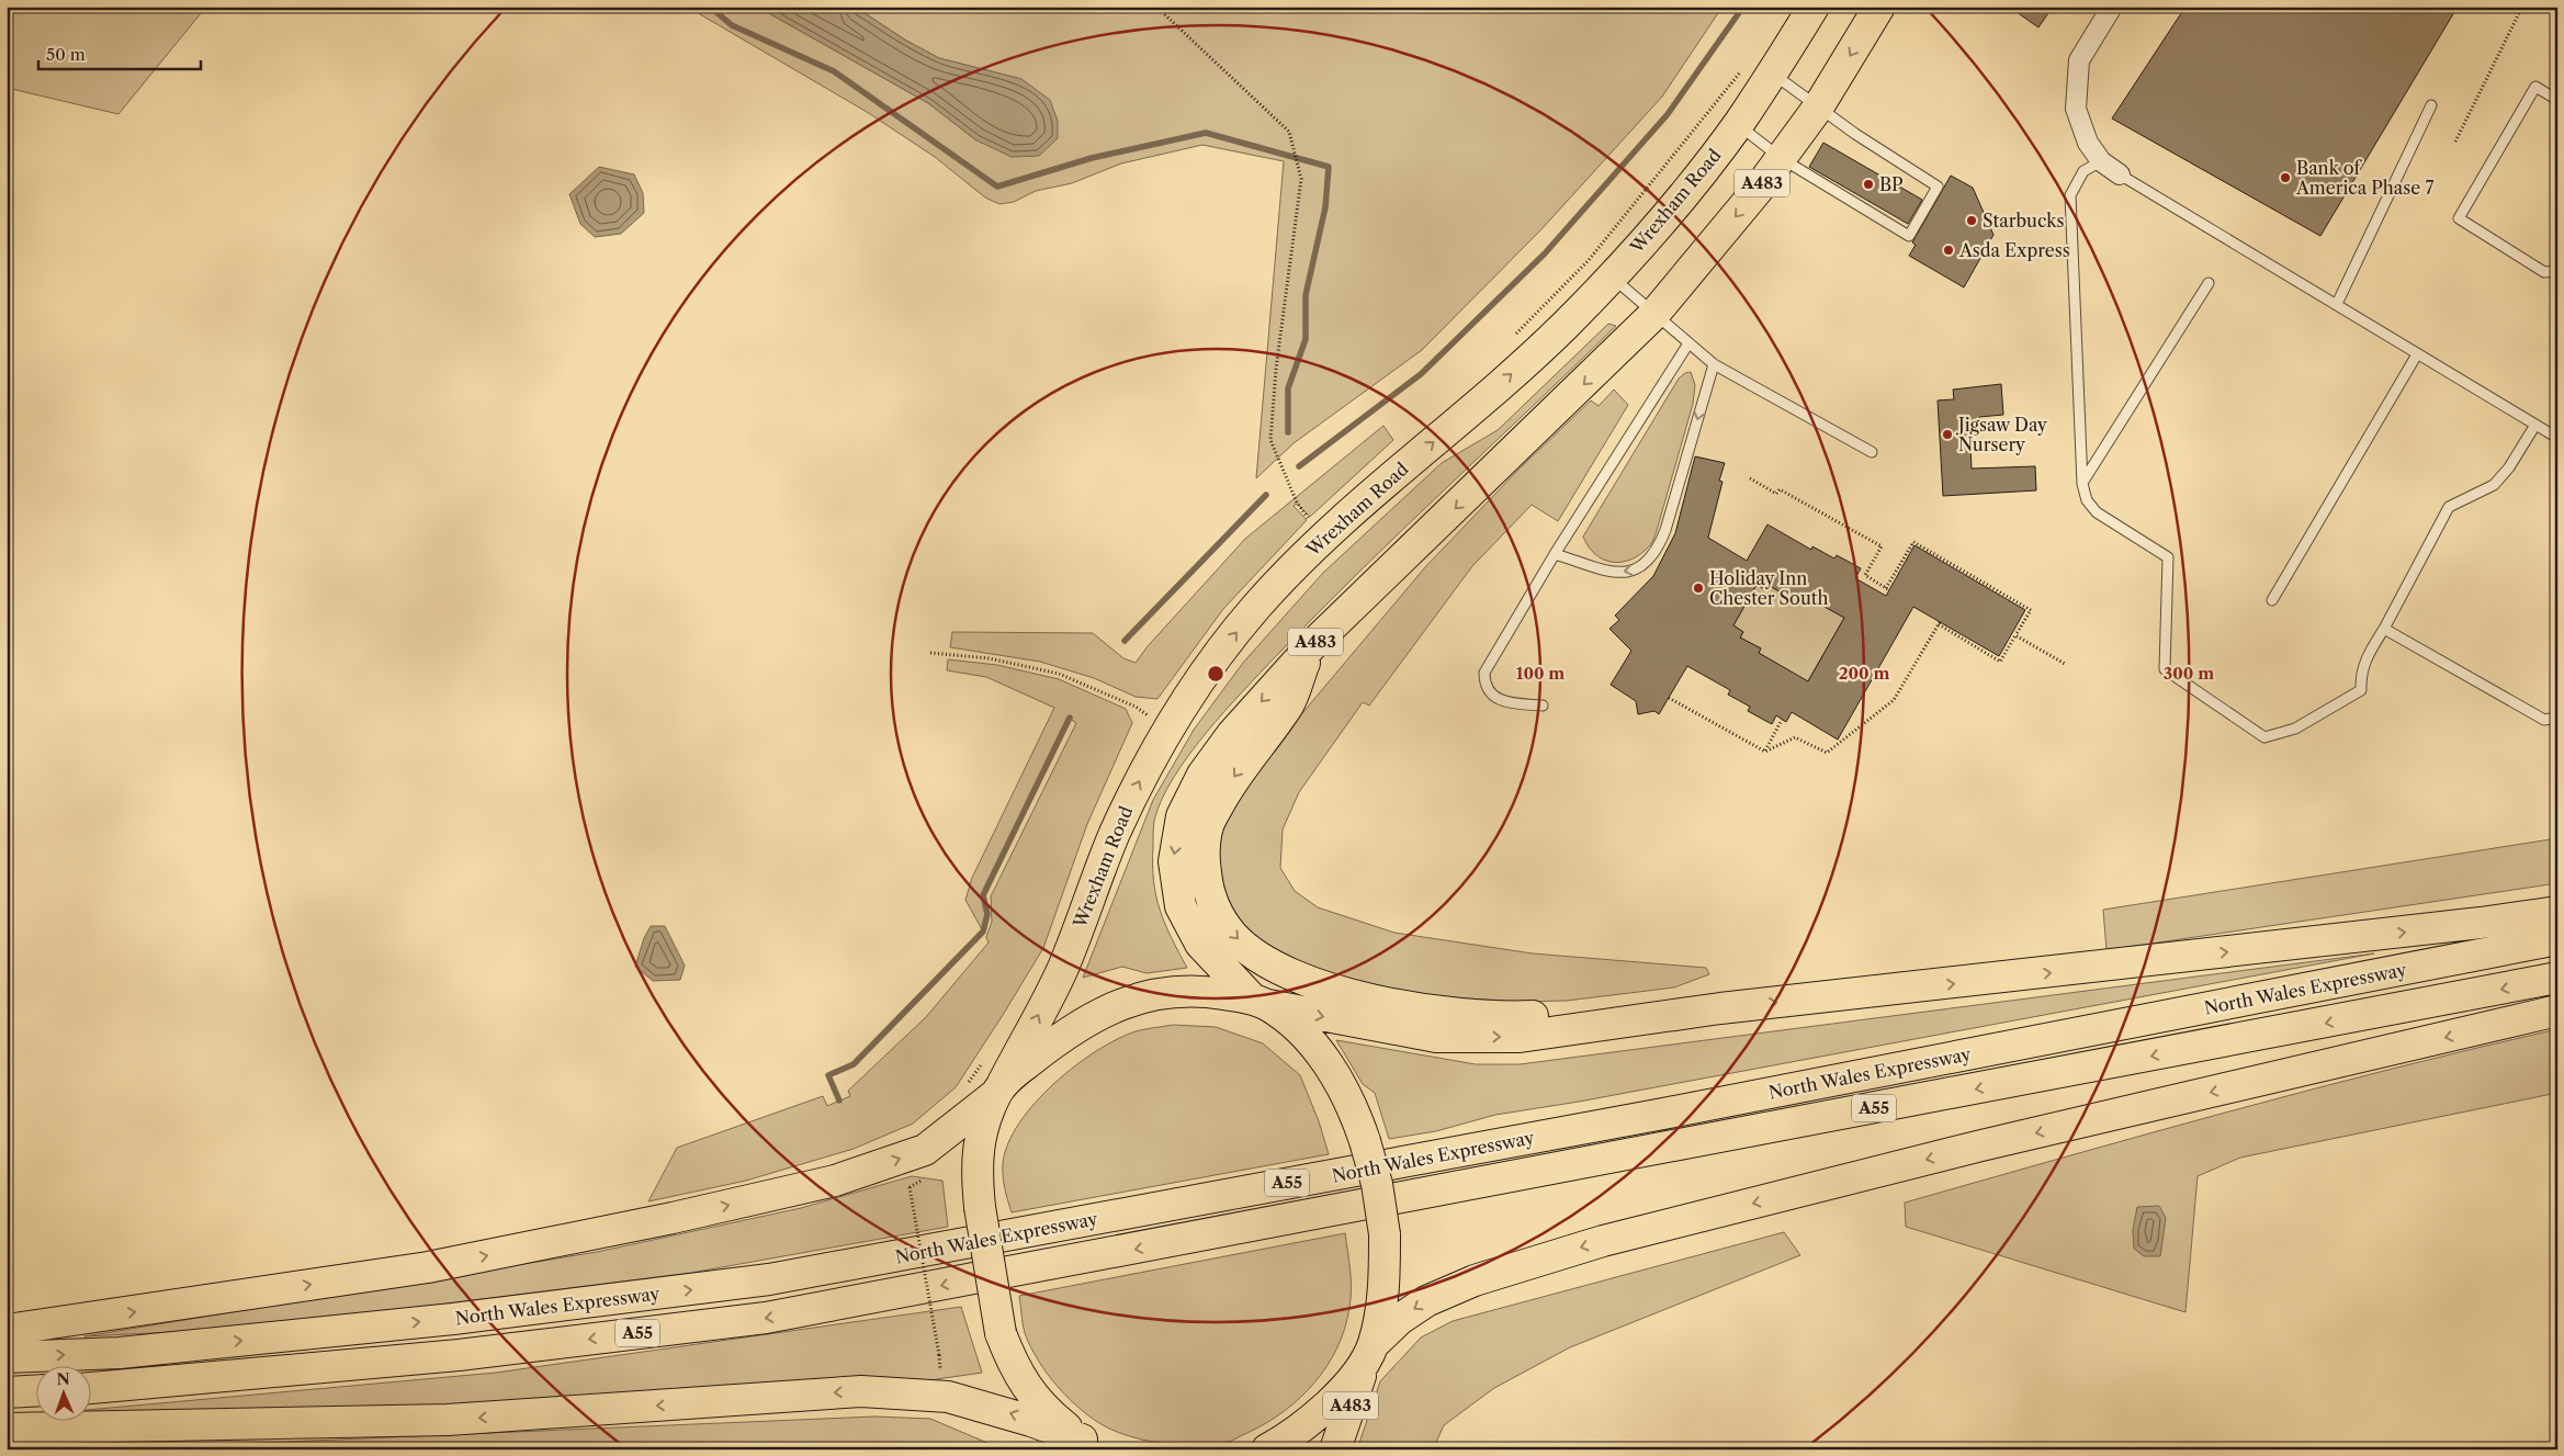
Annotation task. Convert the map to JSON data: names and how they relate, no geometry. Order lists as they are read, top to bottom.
{
  "streets": {
    "highway": [
      "A483",
      "Wrexham Road",
      "North Wales Expressway",
      "A55"
    ]
  },
  "places": [
    "Bank of America Phase 7",
    "BP",
    "Starbucks",
    "Asda Express",
    "Jigsaw Day Nursery",
    "Holiday Inn Chester South"
  ],
  "scale_bar": "50 m",
  "north": "top",
  "rings": ["100 m", "200 m", "300 m"]
}
